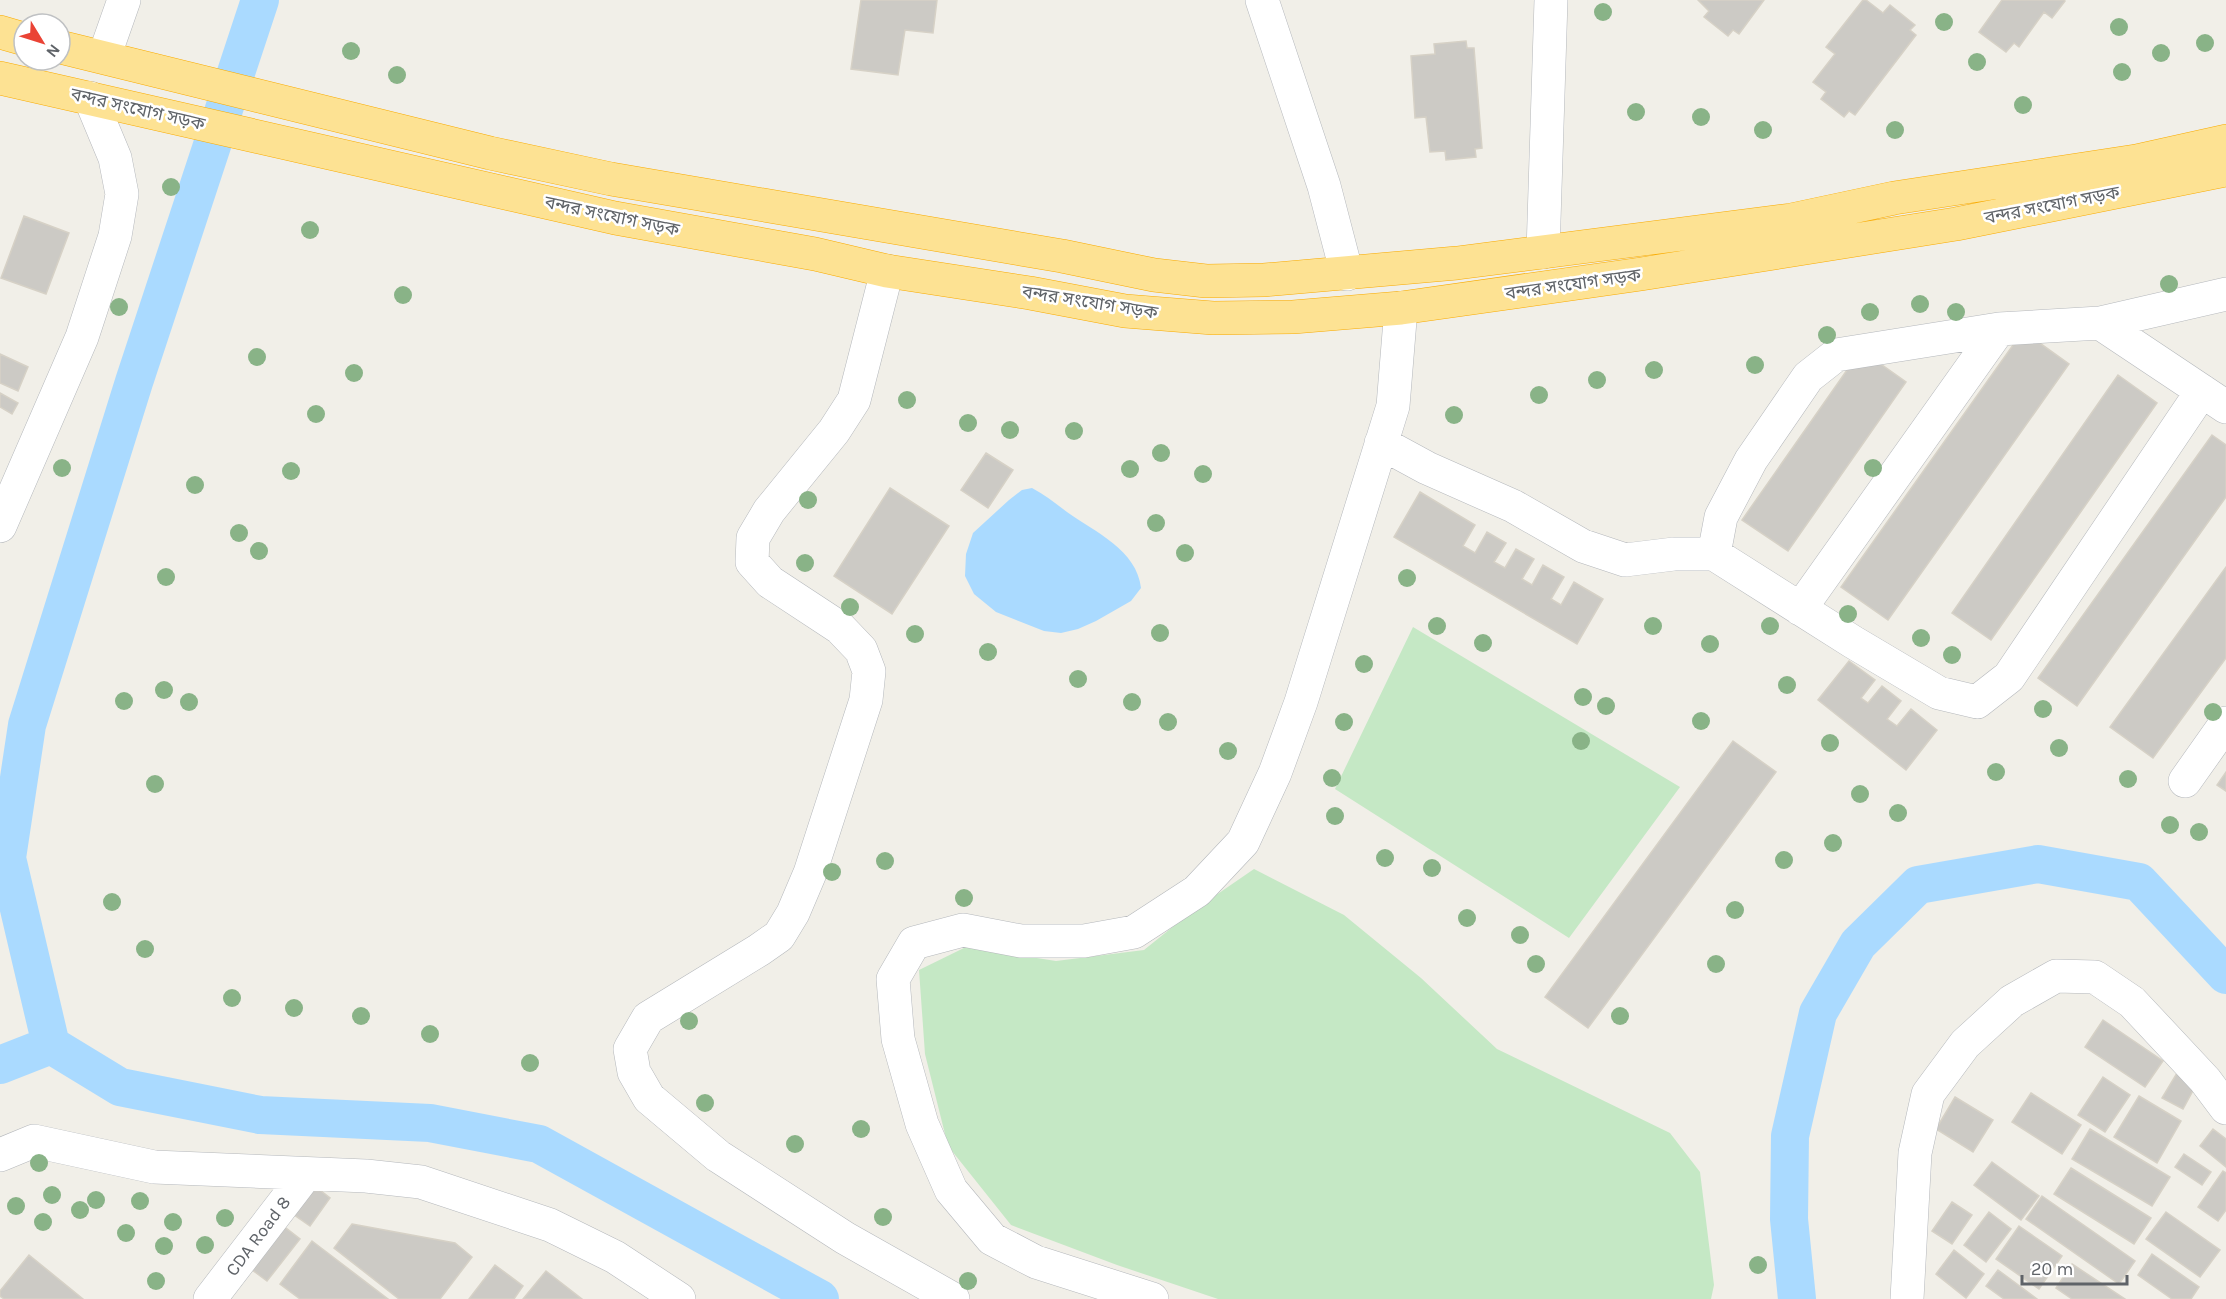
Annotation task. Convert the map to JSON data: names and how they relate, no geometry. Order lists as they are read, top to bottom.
{
  "streets": {
    "highway": ["বন্দর সংযোগ সড়ক"],
    "street": ["CDA Road 8"]
  },
  "scale_bar": "20 m",
  "north": "bottom right"
}
